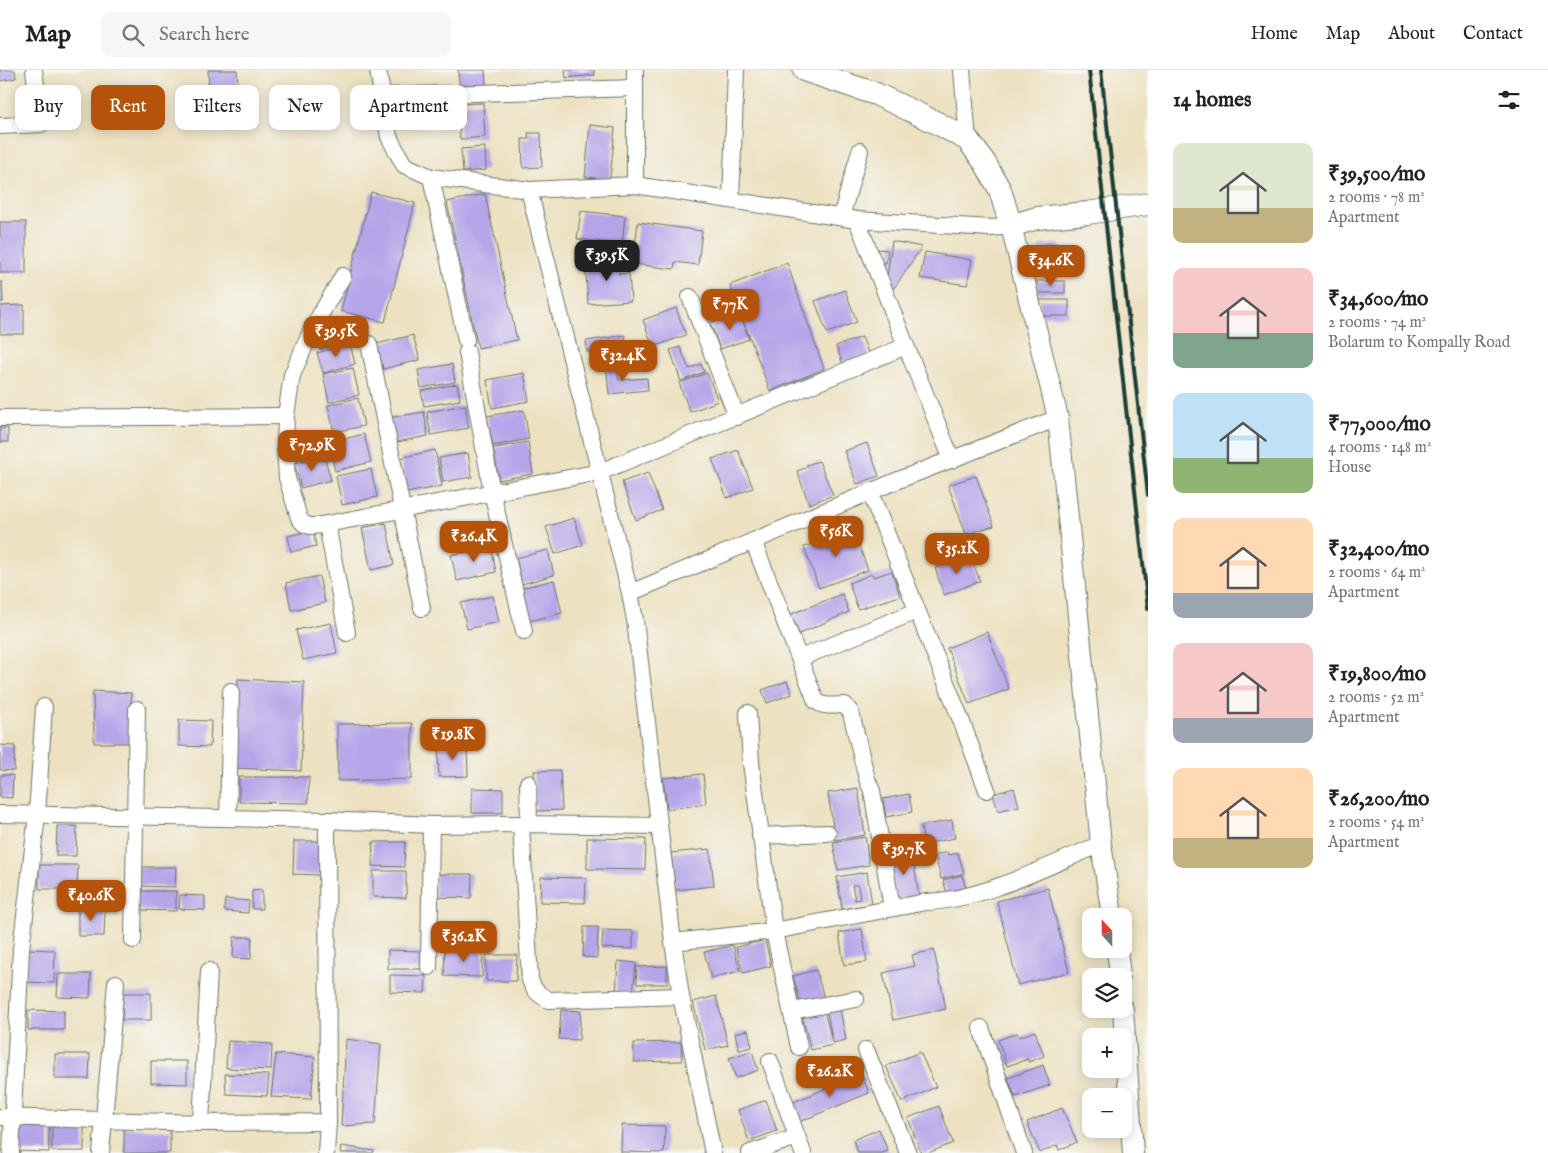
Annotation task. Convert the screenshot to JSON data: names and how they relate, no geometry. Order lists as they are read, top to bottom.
{
  "north": "top",
  "page": {
    "header": "Map",
    "search": "Search here",
    "nav": [
      "Home",
      "Map",
      "About",
      "Contact"
    ],
    "heading": "14 homes",
    "chip": [
      "Buy",
      "Rent",
      "Filters",
      "New",
      "Apartment"
    ],
    "list": [
      {
        "name": "₹39,500/mo",
        "note": "2 rooms · 78 m² · Apartment"
      },
      {
        "name": "₹34,600/mo",
        "note": "2 rooms · 74 m² · Bolarum to Kompally Road"
      },
      {
        "name": "₹77,000/mo",
        "note": "4 rooms · 148 m² · House"
      },
      {
        "name": "₹32,400/mo",
        "note": "2 rooms · 64 m² · Apartment"
      },
      {
        "name": "₹19,800/mo",
        "note": "2 rooms · 52 m² · Apartment"
      },
      {
        "name": "₹26,200/mo",
        "note": "2 rooms · 54 m² · Apartment"
      }
    ],
    "price": [
      "₹39.5K",
      "₹34.6K",
      "₹77K",
      "₹39.5K",
      "₹32.4K",
      "₹72.9K",
      "₹56K",
      "₹26.4K",
      "₹35.1K",
      "₹19.8K",
      "₹39.7K",
      "₹40.6K",
      "₹36.2K",
      "₹26.2K"
    ],
    "map_buttons": ["+", "−"]
  }
}
